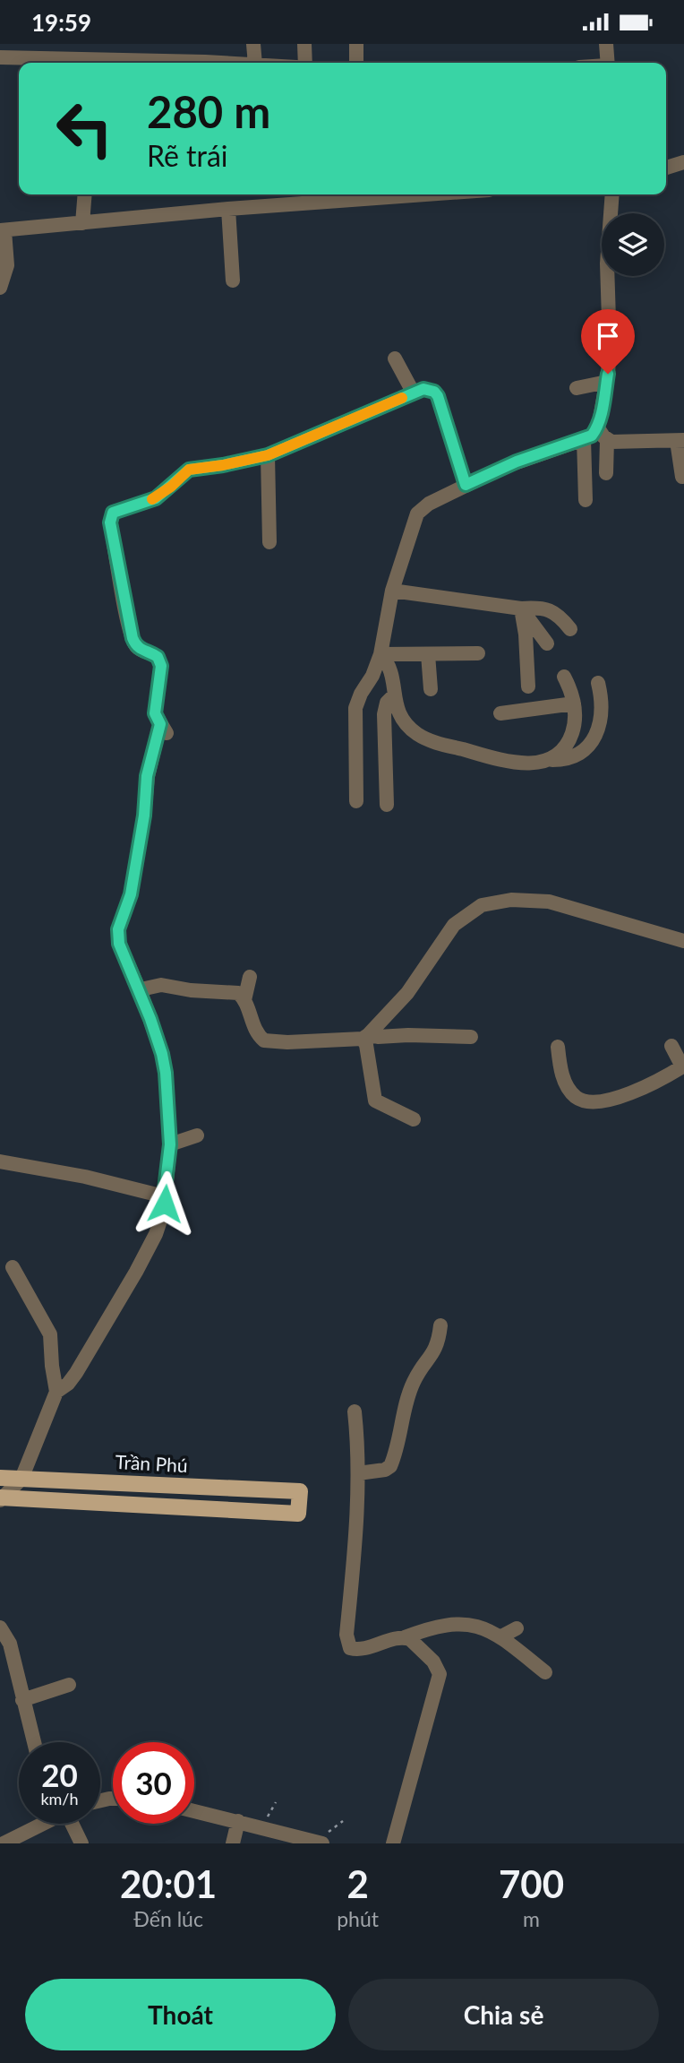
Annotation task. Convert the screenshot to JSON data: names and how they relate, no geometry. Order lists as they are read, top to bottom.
{
  "streets": {
    "main road": ["Trần Phú"]
  },
  "page": {
    "status": "19:59",
    "turn": ["280 m", "Rẽ trái"],
    "speed": "20 km/h",
    "limit": "30",
    "eta": [
      "20:01",
      "Đến lúc",
      "2",
      "phút",
      "700",
      "m"
    ],
    "buttons": ["Thoát", "Chia sẻ"]
  }
}
